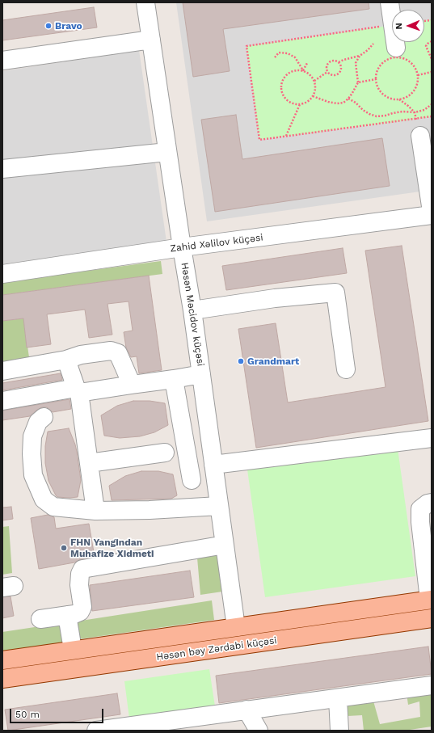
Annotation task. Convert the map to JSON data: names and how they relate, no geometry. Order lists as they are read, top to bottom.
{
  "streets": {
    "main road": ["Həsən bəy Zərdabi küçəsi"],
    "street": ["Zahid Xəlilov küçəsi", "Həsən Məcidov küçəsi"]
  },
  "crossings": [
    ["Zahid Xəlilov küçəsi", "Həsən Məcidov küçəsi"],
    ["Həsən Məcidov küçəsi", "Həsən bəy Zərdabi küçəsi"]
  ],
  "places": ["Bravo", "Grandmart", "FHN Yangindan Muhafize Xidmeti"],
  "scale_bar": "50 m",
  "north": "left"
}
